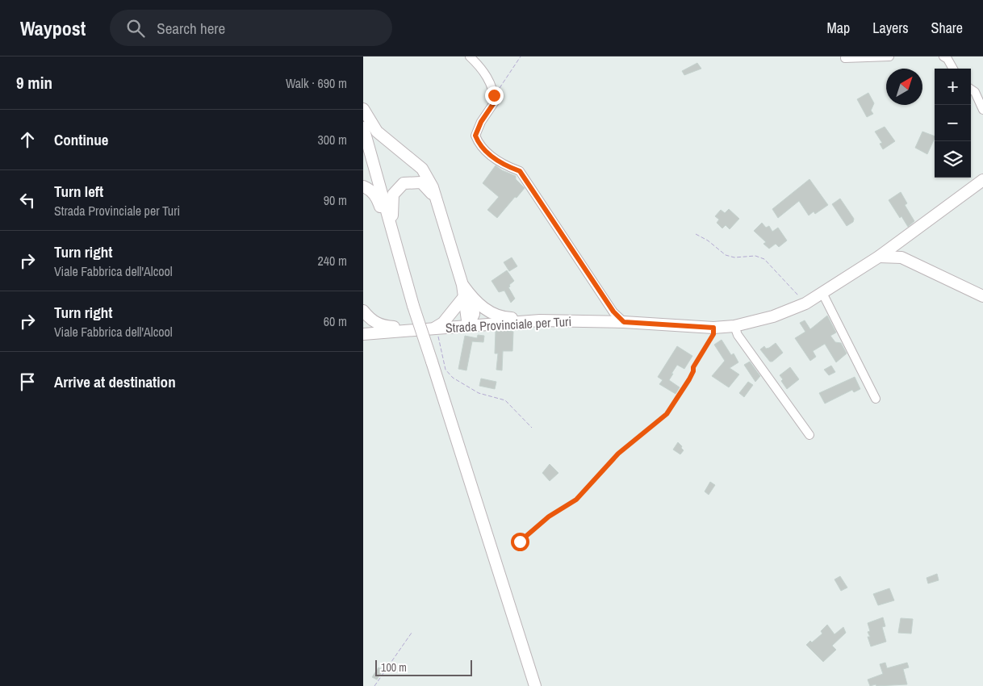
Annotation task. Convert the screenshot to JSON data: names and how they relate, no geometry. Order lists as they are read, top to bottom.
{
  "streets": {
    "main road": ["Strada Provinciale per Turi"]
  },
  "scale_bar": "100 m",
  "north": "top right",
  "page": {
    "header": "Waypost",
    "search": "Search here",
    "nav": ["Map", "Layers", "Share"],
    "heading": ["9 min", "Walk · 690 m"],
    "map_buttons": ["+", "−"],
    "list": [
      ["Continue", "300 m"],
      ["Turn left", "Strada Provinciale per Turi", "90 m"],
      ["Turn right", "Viale Fabbrica dell'Alcool", "240 m"],
      ["Turn right", "Viale Fabbrica dell'Alcool", "60 m"],
      "Arrive at destination"
    ],
    "scale": "100 m"
  }
}
